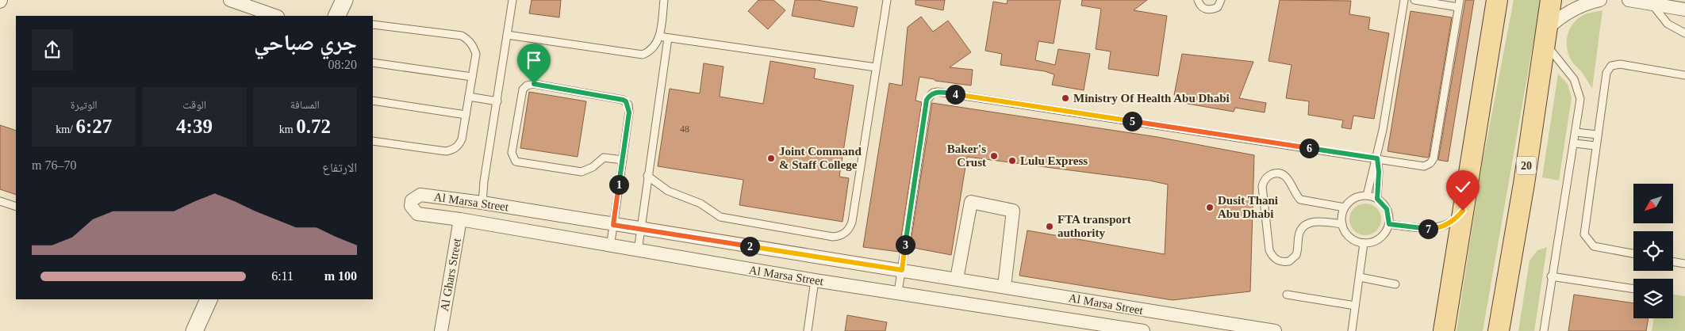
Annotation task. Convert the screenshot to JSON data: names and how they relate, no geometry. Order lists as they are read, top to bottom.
{
  "streets": {
    "main road": ["20"],
    "street": ["Al Marsa Street", "Al Ghars Street"]
  },
  "crossings": [
    ["Al Marsa Street", "Al Ghars Street"]
  ],
  "places": [
    "Ministry Of Health Abu Dhabi",
    "Baker's Crust",
    "Joint Command & Staff College",
    "Lulu Express",
    "Dusit Thani Abu Dhabi",
    "FTA transport authority"
  ],
  "house_numbers": ["48"],
  "north": "bottom left",
  "page": {
    "heading": ["جري صباحي", "08:20"],
    "stats": [
      ["المسافة", "0.72 km"],
      ["الوقت", "4:39"],
      ["الوتيرة", "6:27 /km"]
    ],
    "pins": [
      "4",
      "5",
      "6",
      "1",
      "7",
      "3",
      "2"
    ],
    "chart": ["الارتفاع", "70–76 m"],
    "list": [
      {
        "name": "100 m",
        "note": "6:11"
      }
    ]
  }
}
